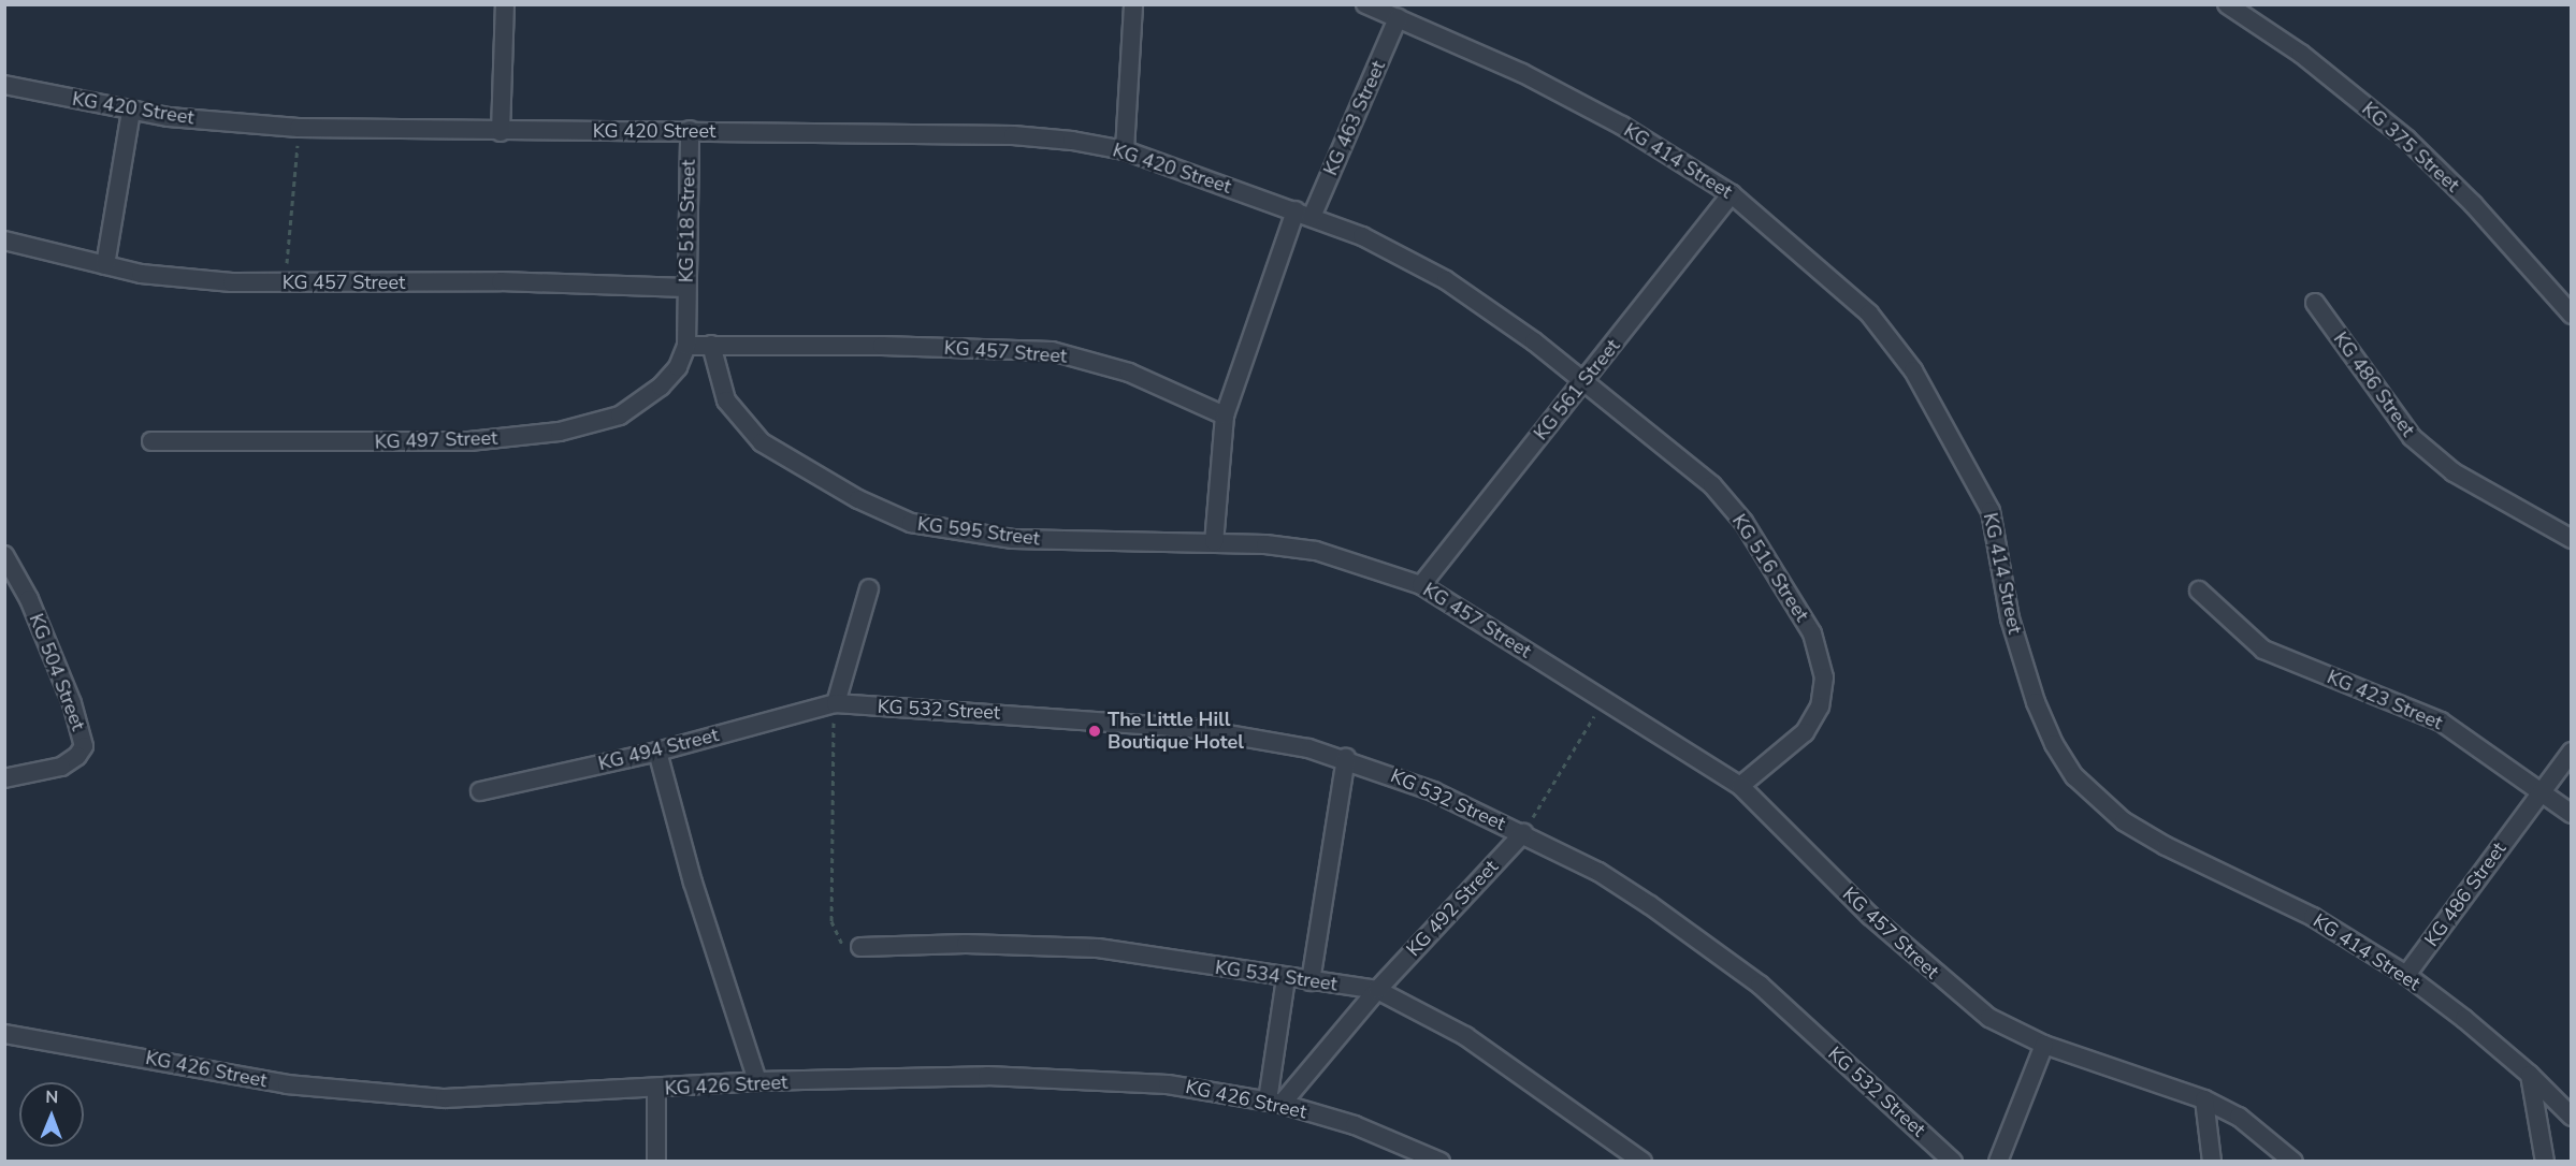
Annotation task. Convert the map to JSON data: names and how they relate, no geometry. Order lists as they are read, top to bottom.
{
  "streets": {
    "street": [
      "KG 420 Street",
      "KG 463 Street",
      "KG 375 Street",
      "KG 414 Street",
      "KG 518 Street",
      "KG 457 Street",
      "KG 486 Street",
      "KG 561 Street",
      "KG 497 Street",
      "KG 595 Street",
      "KG 516 Street",
      "KG 504 Street",
      "KG 423 Street",
      "KG 532 Street",
      "KG 494 Street",
      "KG 492 Street",
      "KG 534 Street",
      "KG 426 Street"
    ]
  },
  "crossings": [
    ["KG 420 Street", "KG 463 Street"],
    ["KG 420 Street", "KG 518 Street"],
    ["KG 420 Street", "KG 561 Street"],
    ["KG 420 Street", "KG 516 Street"],
    ["KG 463 Street", "KG 414 Street"],
    ["KG 463 Street", "KG 457 Street"],
    ["KG 414 Street", "KG 486 Street"],
    ["KG 414 Street", "KG 561 Street"],
    ["KG 518 Street", "KG 457 Street"],
    ["KG 518 Street", "KG 497 Street"],
    ["KG 457 Street", "KG 561 Street"],
    ["KG 457 Street", "KG 497 Street"],
    ["KG 457 Street", "KG 595 Street"],
    ["KG 457 Street", "KG 516 Street"],
    ["KG 486 Street", "KG 423 Street"],
    ["KG 561 Street", "KG 516 Street"],
    ["KG 532 Street", "KG 494 Street"],
    ["KG 532 Street", "KG 492 Street"],
    ["KG 492 Street", "KG 534 Street"],
    ["KG 492 Street", "KG 426 Street"]
  ],
  "places": ["The Little Hill Boutique Hotel"],
  "north": "top"
}
